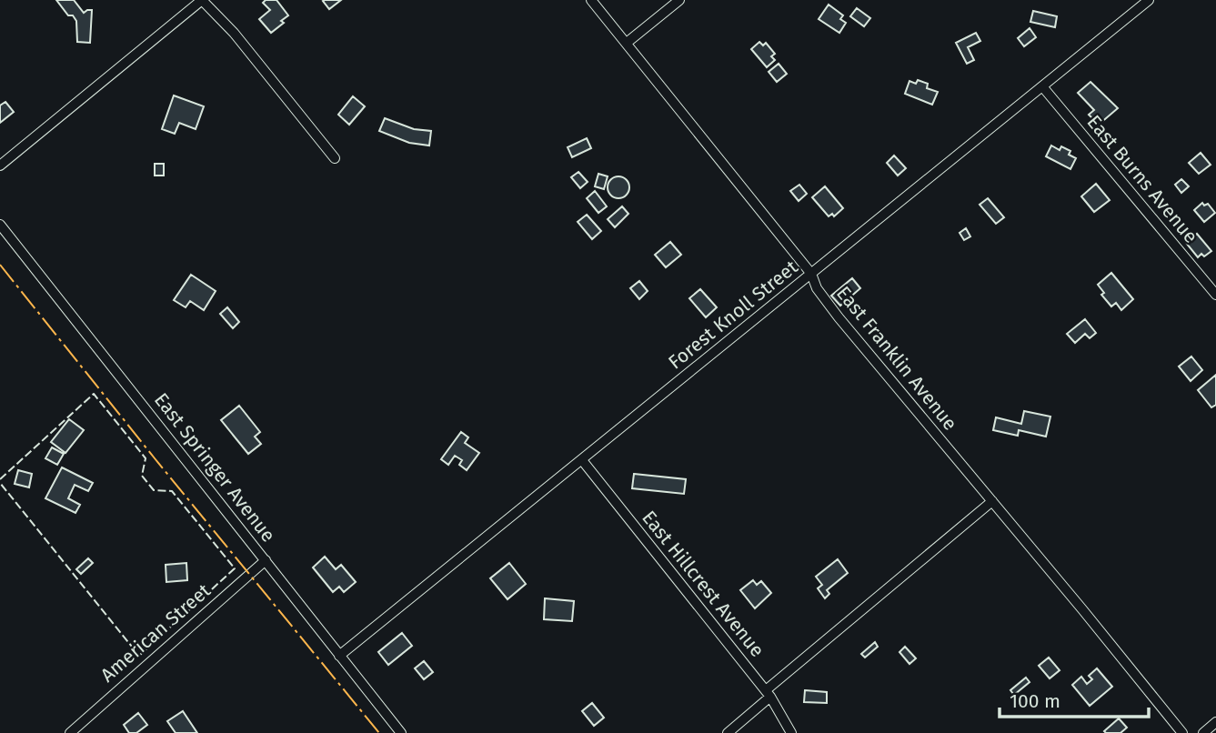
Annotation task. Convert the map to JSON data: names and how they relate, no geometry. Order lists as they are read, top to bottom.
{
  "streets": {
    "street": [
      "East Burns Avenue",
      "Forest Knoll Street",
      "East Franklin Avenue",
      "East Springer Avenue",
      "East Hillcrest Avenue",
      "American Street"
    ]
  },
  "crossings": [
    ["East Burns Avenue", "Forest Knoll Street"],
    ["Forest Knoll Street", "East Franklin Avenue"],
    ["Forest Knoll Street", "East Springer Avenue"],
    ["Forest Knoll Street", "East Hillcrest Avenue"],
    ["East Springer Avenue", "American Street"]
  ],
  "scale_bar": "100 m"
}
